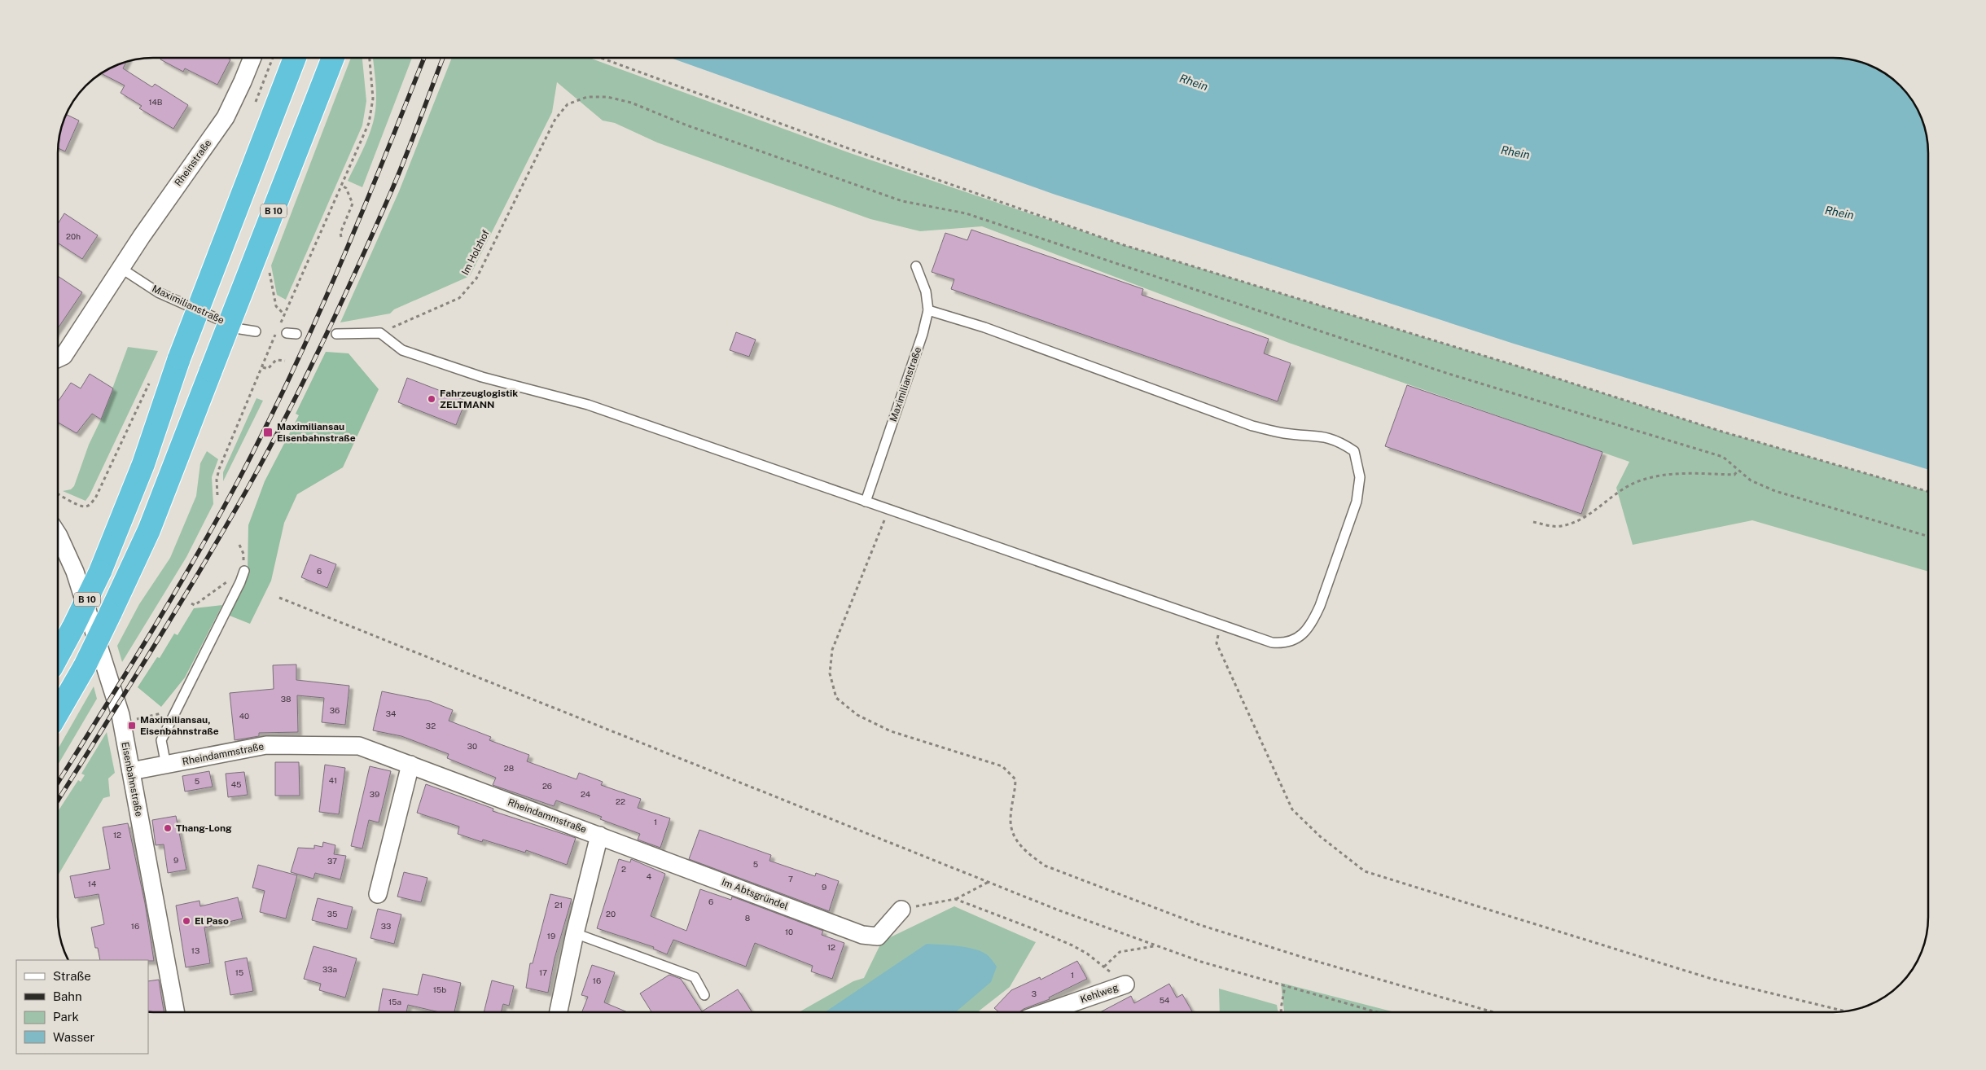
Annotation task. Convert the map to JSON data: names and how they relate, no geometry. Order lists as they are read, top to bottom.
{
  "streets": {
    "highway": ["B 10"],
    "street": [
      "Rheinstraße",
      "Rheindammstraße",
      "Eisenbahnstraße",
      "Im Abtsgründel",
      "Kehlweg"
    ],
    "lane": ["Maximilianstraße"],
    "path": ["Im Holzhof"]
  },
  "crossings": [
    ["Rheinstraße", "Maximilianstraße"],
    ["Rheindammstraße", "Eisenbahnstraße"],
    ["Rheindammstraße", "Im Abtsgründel"]
  ],
  "water": ["Rhein"],
  "places": {
    "other": ["Fahrzeuglogistik ZELTMANN", "Thang-Long", "El Paso"],
    "transit": ["Maximiliansau Eisenbahnstraße", "Maximiliansau, Eisenbahnstraße"]
  },
  "house_numbers": [
    "14B",
    "20h",
    "6",
    "38",
    "36",
    "34",
    "40",
    "32",
    "30",
    "28",
    "41",
    "5",
    "45",
    "26",
    "39",
    "24",
    "22",
    "1",
    "12",
    "9",
    "37",
    "5",
    "2",
    "4",
    "7",
    "14",
    "9",
    "6",
    "21",
    "35",
    "20",
    "8",
    "16",
    "33",
    "10",
    "19",
    "12",
    "13",
    "33a",
    "15",
    "17",
    "1",
    "16",
    "15b",
    "3",
    "54",
    "15a"
  ],
  "legend": [
    "Straße",
    "Bahn",
    "Park",
    "Wasser"
  ]
}
